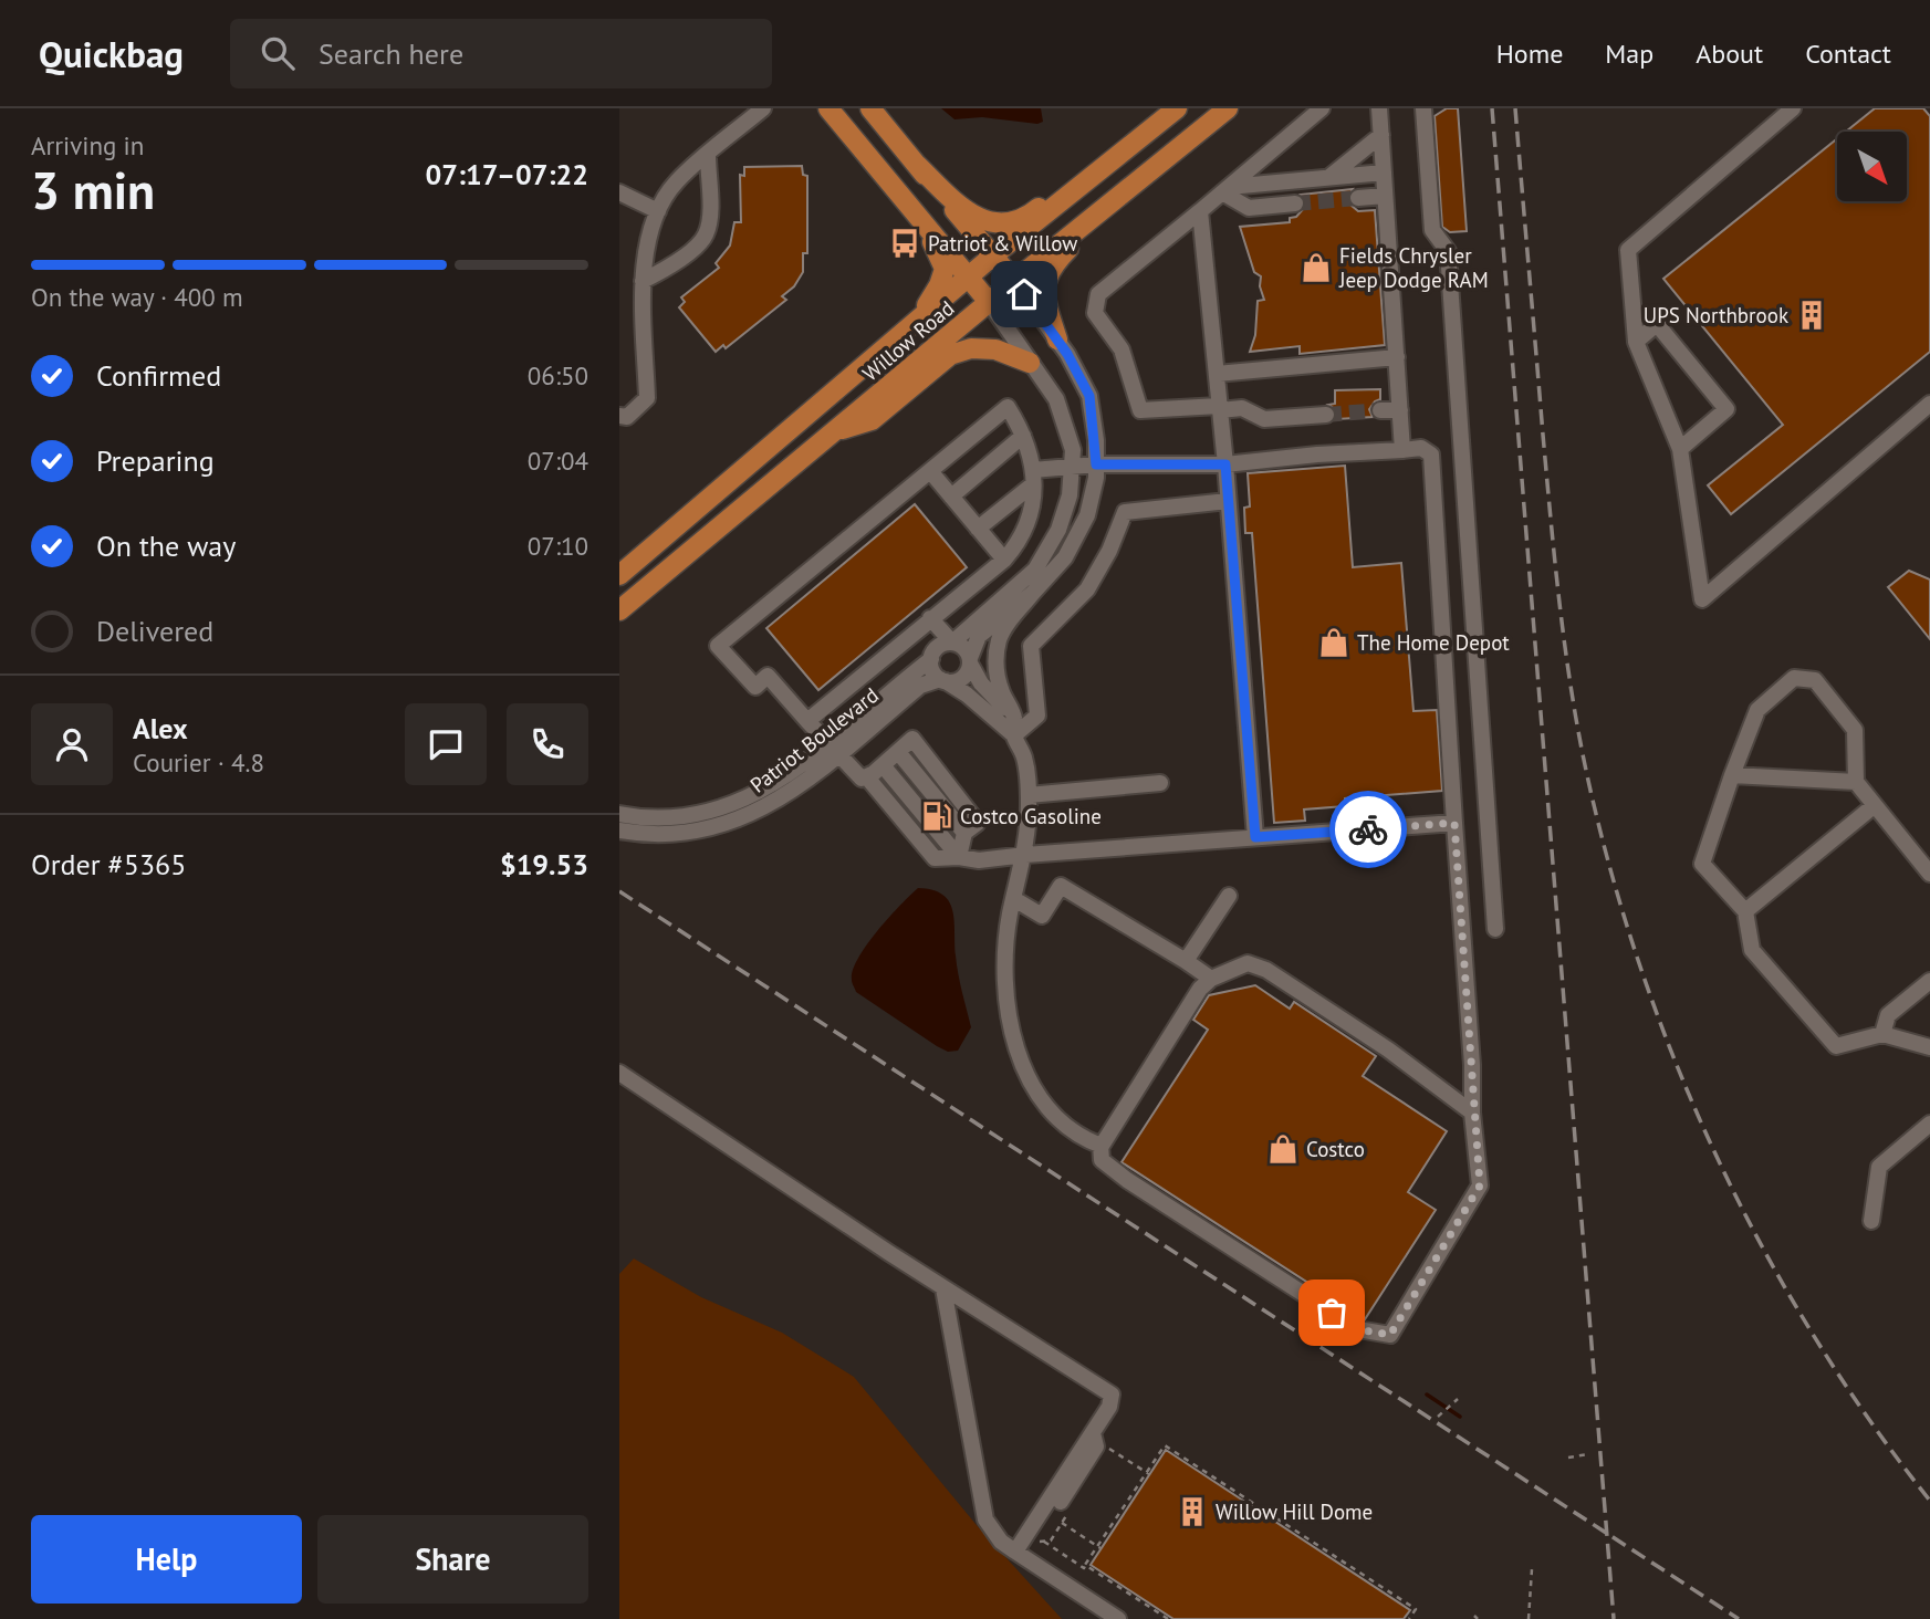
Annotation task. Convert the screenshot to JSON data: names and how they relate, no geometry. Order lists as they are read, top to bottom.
{
  "streets": {
    "main road": ["Willow Road", "Patriot Boulevard"]
  },
  "crossings": [
    ["Willow Road", "Patriot Boulevard"]
  ],
  "places": {
    "bus stop": ["Patriot & Willow"],
    "shop": ["Fields Chrysler Jeep Dodge RAM", "The Home Depot", "Costco"],
    "building": ["UPS Northbrook", "Willow Hill Dome"],
    "fuel station": ["Costco Gasoline"]
  },
  "north": "bottom right",
  "page": {
    "header": "Quickbag",
    "search": "Search here",
    "nav": [
      "Home",
      "Map",
      "About",
      "Contact"
    ],
    "heading": ["3 min", "Arriving in", "07:17–07:22"],
    "panel": [
      "Alex",
      "Courier · 4.8",
      "Order #5365",
      "$19.53"
    ],
    "bar": "On the way · 400 m",
    "list": [
      ["Confirmed", "06:50"],
      ["Preparing", "07:04"],
      ["On the way", "07:10"],
      "Delivered"
    ],
    "buttons": ["Help", "Share"]
  }
}
